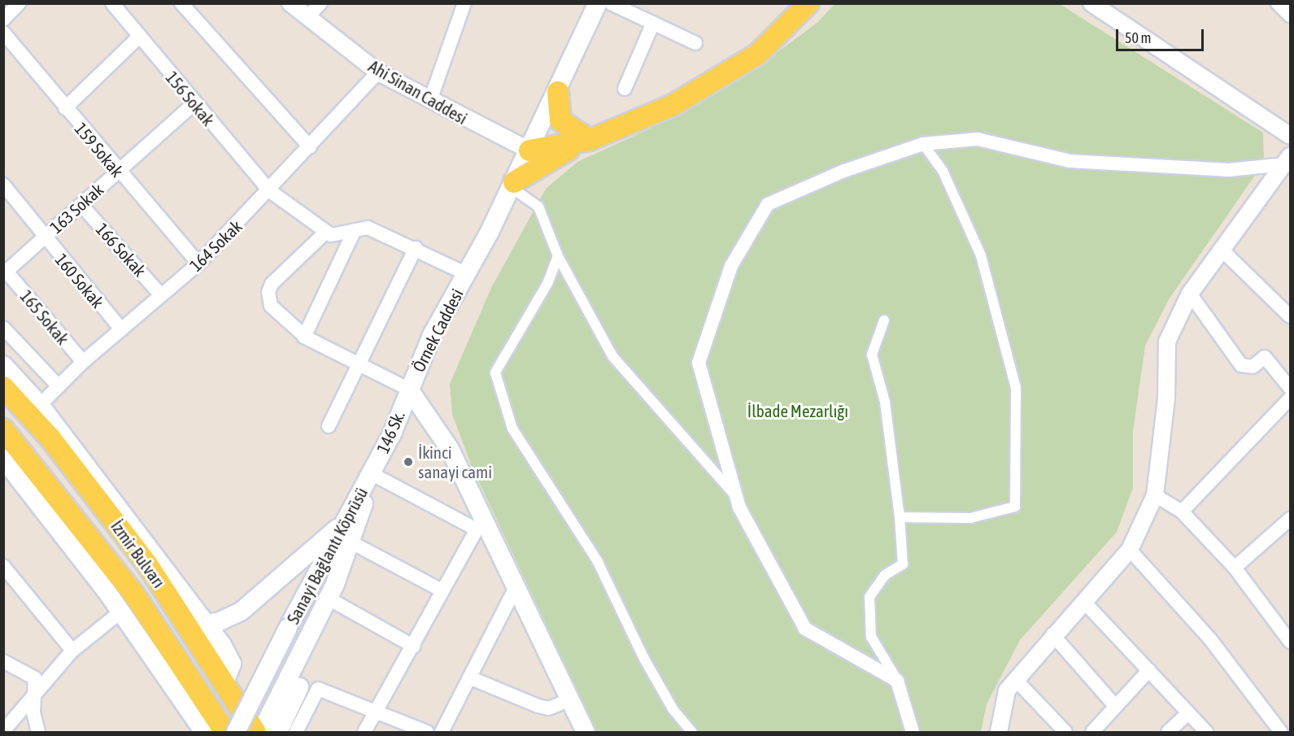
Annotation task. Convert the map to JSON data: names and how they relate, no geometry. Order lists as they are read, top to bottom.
{
  "streets": {
    "main road": [
      "Örnek Caddesi",
      "146 Sk.",
      "İzmir Bulvarı",
      "Sanayi Bağlantı Köprüsü"
    ],
    "street": [
      "Ahi Sinan Caddesi",
      "156 Sokak",
      "159 Sokak",
      "163 Sokak",
      "164 Sokak",
      "166 Sokak",
      "160 Sokak",
      "165 Sokak"
    ]
  },
  "crossings": [
    ["Ahi Sinan Caddesi", "164 Sokak"],
    ["Ahi Sinan Caddesi", "Örnek Caddesi"],
    ["156 Sokak", "163 Sokak"],
    ["156 Sokak", "164 Sokak"],
    ["159 Sokak", "163 Sokak"],
    ["159 Sokak", "164 Sokak"],
    ["163 Sokak", "166 Sokak"],
    ["163 Sokak", "160 Sokak"],
    ["163 Sokak", "165 Sokak"],
    ["164 Sokak", "166 Sokak"],
    ["164 Sokak", "160 Sokak"],
    ["164 Sokak", "165 Sokak"],
    ["Örnek Caddesi", "146 Sk."],
    ["146 Sk.", "Sanayi Bağlantı Köprüsü"],
    ["İzmir Bulvarı", "Sanayi Bağlantı Köprüsü"]
  ],
  "parks": ["İlbade Mezarlığı"],
  "places": ["İkinci sanayi cami"],
  "scale_bar": "50 m"
}
